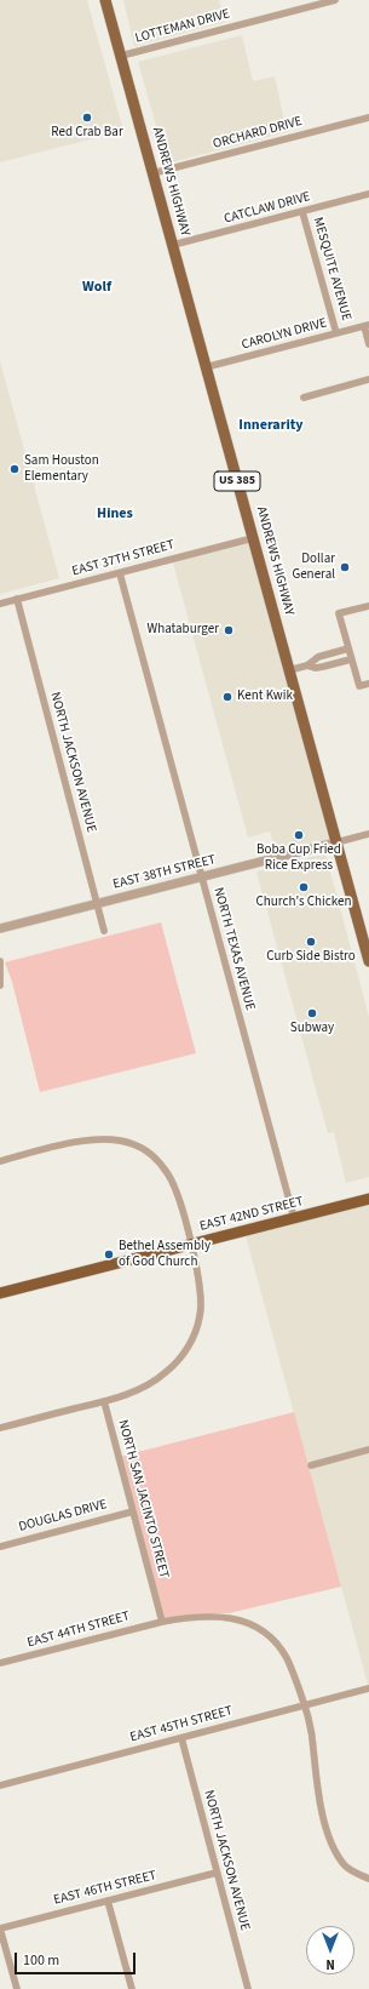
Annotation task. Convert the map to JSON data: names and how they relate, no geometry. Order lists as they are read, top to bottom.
{
  "streets": {
    "highway": ["EAST 42ND STREET"],
    "main road": ["ANDREWS HIGHWAY", "US 385"],
    "street": [
      "LOTTEMAN DRIVE",
      "ORCHARD DRIVE",
      "CATCLAW DRIVE",
      "MESQUITE AVENUE",
      "CAROLYN DRIVE",
      "EAST 37TH STREET",
      "NORTH JACKSON AVENUE",
      "EAST 38TH STREET",
      "NORTH TEXAS AVENUE",
      "NORTH SAN JACINTO STREET",
      "DOUGLAS DRIVE",
      "EAST 44TH STREET",
      "EAST 45TH STREET",
      "EAST 46TH STREET"
    ]
  },
  "crossings": [
    ["LOTTEMAN DRIVE", "ANDREWS HIGHWAY"],
    ["ORCHARD DRIVE", "ANDREWS HIGHWAY"],
    ["ANDREWS HIGHWAY", "CATCLAW DRIVE"],
    ["ANDREWS HIGHWAY", "CAROLYN DRIVE"],
    ["ANDREWS HIGHWAY", "EAST 37TH STREET"],
    ["ANDREWS HIGHWAY", "EAST 38TH STREET"],
    ["CATCLAW DRIVE", "MESQUITE AVENUE"],
    ["MESQUITE AVENUE", "CAROLYN DRIVE"],
    ["EAST 37TH STREET", "NORTH JACKSON AVENUE"],
    ["EAST 37TH STREET", "NORTH TEXAS AVENUE"],
    ["NORTH JACKSON AVENUE", "EAST 38TH STREET"],
    ["NORTH JACKSON AVENUE", "EAST 45TH STREET"],
    ["NORTH JACKSON AVENUE", "EAST 46TH STREET"],
    ["EAST 38TH STREET", "NORTH TEXAS AVENUE"],
    ["NORTH TEXAS AVENUE", "EAST 42ND STREET"],
    ["NORTH SAN JACINTO STREET", "DOUGLAS DRIVE"],
    ["NORTH SAN JACINTO STREET", "EAST 44TH STREET"]
  ],
  "districts": ["Wolf", "Innerarity", "Hines"],
  "places": [
    "Red Crab Bar",
    "Sam Houston Elementary",
    "Dollar General",
    "Whataburger",
    "Kent Kwik",
    "Boba Cup Fried Rice Express",
    "Church's Chicken",
    "Curb Side Bistro",
    "Subway",
    "Bethel Assembly of God Church"
  ],
  "scale_bar": "100 m",
  "north": "bottom"
}
